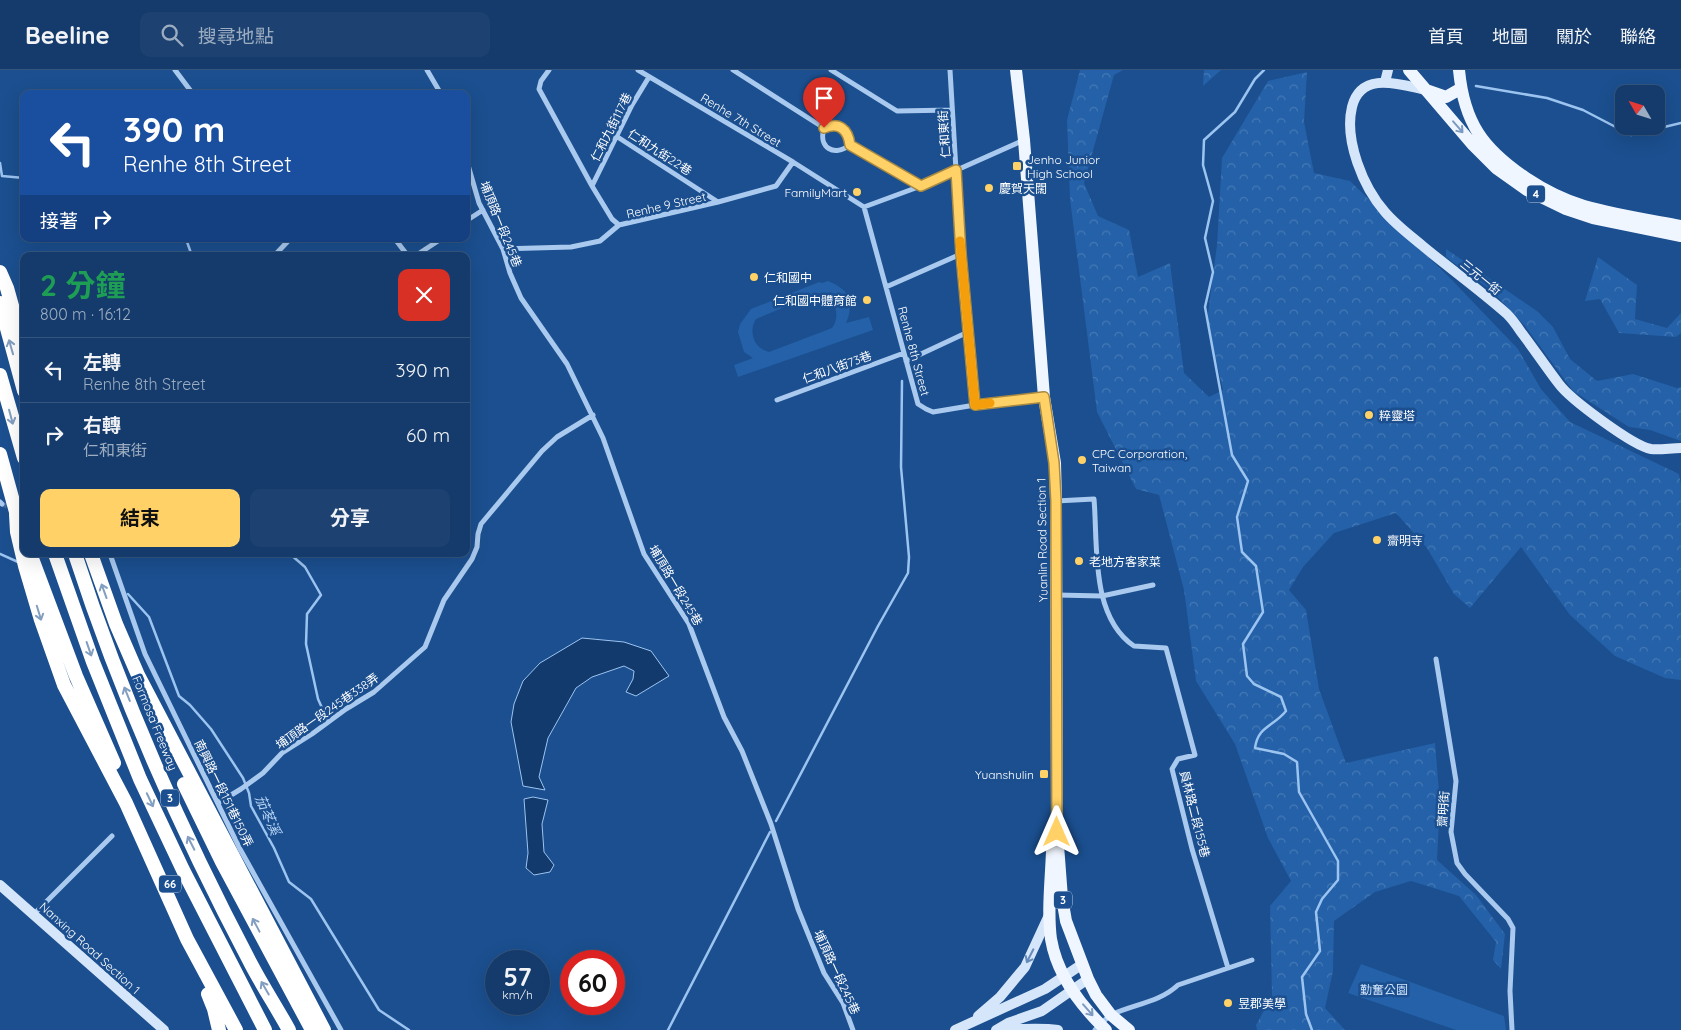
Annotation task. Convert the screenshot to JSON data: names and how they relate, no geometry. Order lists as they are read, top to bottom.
{
  "streets": {
    "highway": ["Formosa Freeway", "3", "66"],
    "main road": ["4", "Yuanlin Road Section 1"],
    "street": [
      "Renhe 7th Street",
      "仁和九街117巷",
      "仁和東街",
      "仁和九街22巷",
      "Renhe 9 Street",
      "埔頂路一段245巷",
      "三元一街",
      "Renhe 8th Street",
      "仁和八街73巷",
      "埔頂路一段245巷338弄",
      "南興路一段151巷150弄",
      "齋明街",
      "員林路二段155巷",
      "Nanxing Road Section 1"
    ]
  },
  "crossings": [
    ["Renhe 7th Street", "仁和九街117巷"],
    ["Renhe 7th Street", "Renhe 9 Street"],
    ["Renhe 7th Street", "Renhe 8th Street"],
    ["仁和九街117巷", "仁和九街22巷"],
    ["仁和九街117巷", "Renhe 9 Street"],
    ["仁和東街", "Renhe 8th Street"],
    ["仁和九街22巷", "Renhe 9 Street"],
    ["4", "三元一街"],
    ["埔頂路一段245巷", "埔頂路一段245巷338弄"],
    ["Renhe 8th Street", "仁和八街73巷"],
    ["Renhe 8th Street", "Yuanlin Road Section 1"],
    ["Yuanlin Road Section 1", "3"],
    ["埔頂路一段245巷338弄", "南興路一段151巷150弄"]
  ],
  "water": ["茄苳溪"],
  "parks": ["勤奮公園"],
  "places": {
    "transit": ["Jenho Junior High School", "Yuanshulin"],
    "other": [
      "慶賀天闊",
      "FamilyMart",
      "仁和國中",
      "仁和國中體育館",
      "粹靈塔",
      "CPC Corporation, Taiwan",
      "齋明寺",
      "老地方客家菜",
      "昱郡美學"
    ]
  },
  "north": "top left",
  "page": {
    "header": "Beeline",
    "search": "搜尋地點",
    "nav": [
      "首頁",
      "地圖",
      "關於",
      "聯絡"
    ],
    "turn": ["390 m", "Renhe 8th Street"],
    "then": "接著",
    "heading": ["2 分鐘", "800 m · 16:12"],
    "list": [
      {
        "name": "左轉",
        "note": "Renhe 8th Street",
        "value": "390 m"
      },
      {
        "name": "右轉",
        "note": "仁和東街",
        "value": "60 m"
      }
    ],
    "buttons": ["結束", "分享"],
    "speed": "57 km/h",
    "limit": "60"
  }
}
